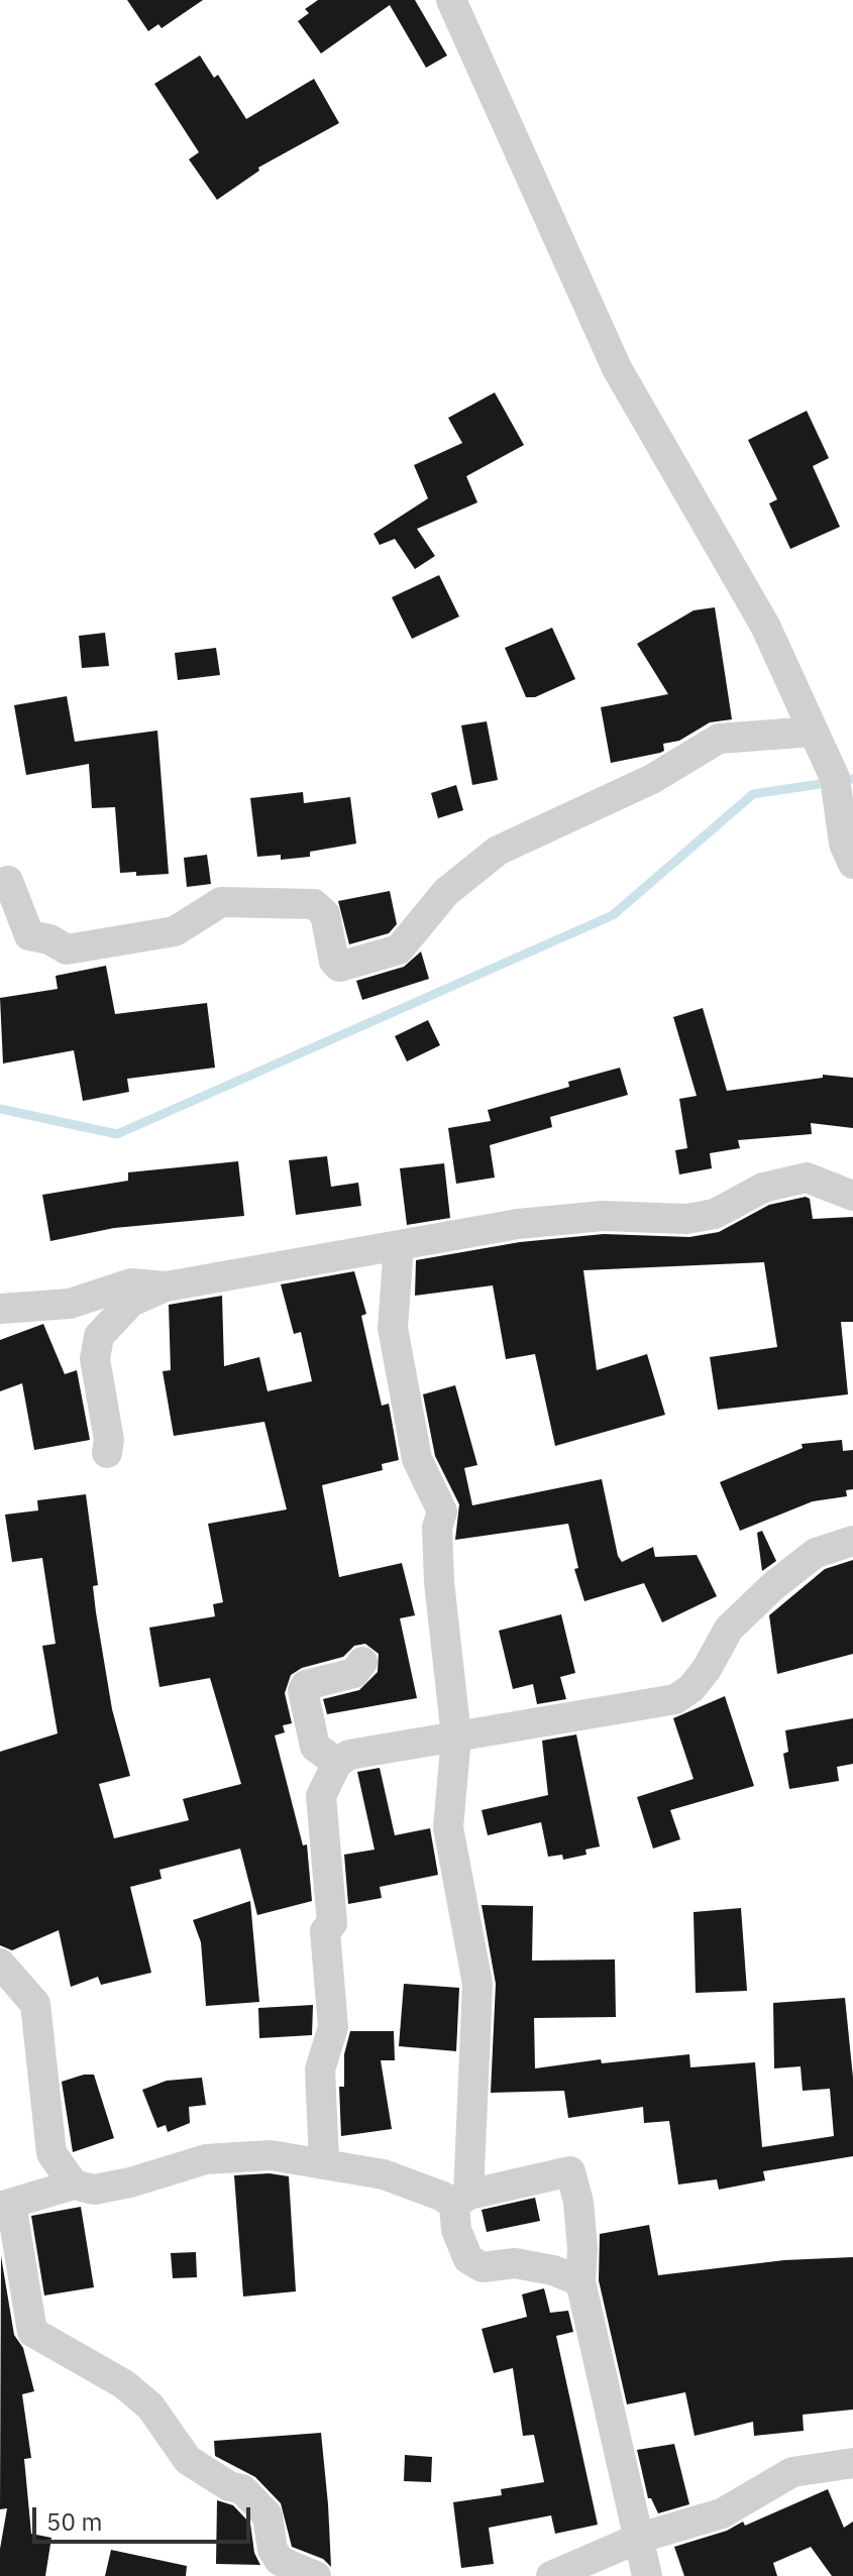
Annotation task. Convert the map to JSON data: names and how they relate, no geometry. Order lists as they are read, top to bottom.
{
  "scale_bar": "50 m"
}
